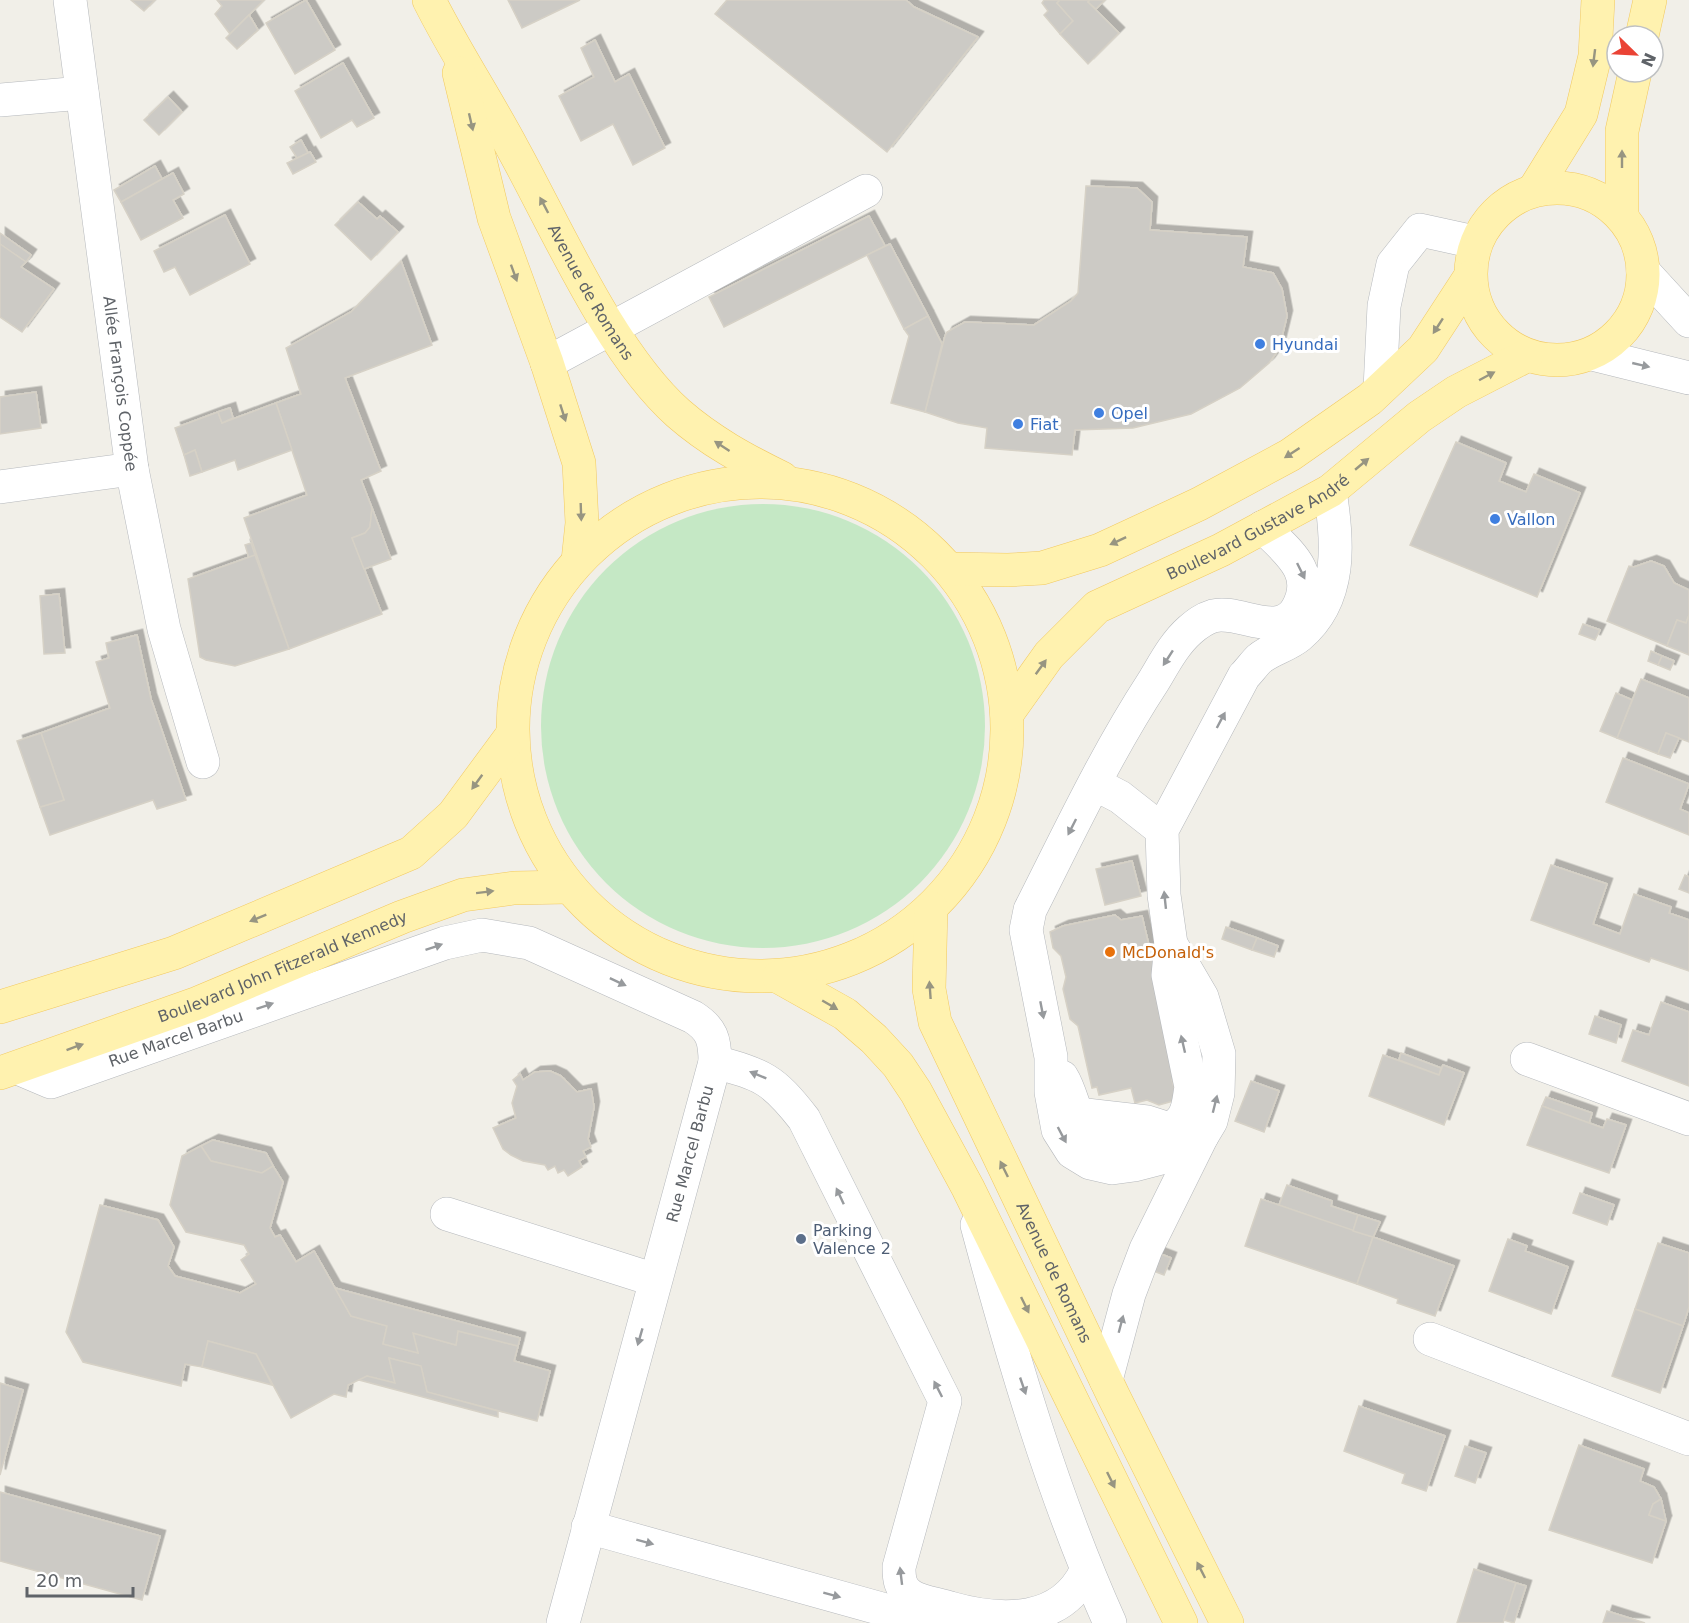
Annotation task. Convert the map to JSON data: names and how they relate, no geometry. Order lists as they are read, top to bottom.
{
  "streets": {
    "main road": ["Avenue de Romans", "Boulevard Gustave André", "Boulevard John Fitzerald Kennedy"],
    "street": ["Allée François Coppée", "Rue Marcel Barbu"]
  },
  "crossings": [
    ["Boulevard John Fitzerald Kennedy", "Rue Marcel Barbu"]
  ],
  "places": [
    "Hyundai",
    "Opel",
    "Fiat",
    "Vallon",
    "McDonald's",
    "Parking Valence 2"
  ],
  "scale_bar": "20 m",
  "north": "bottom right"
}
